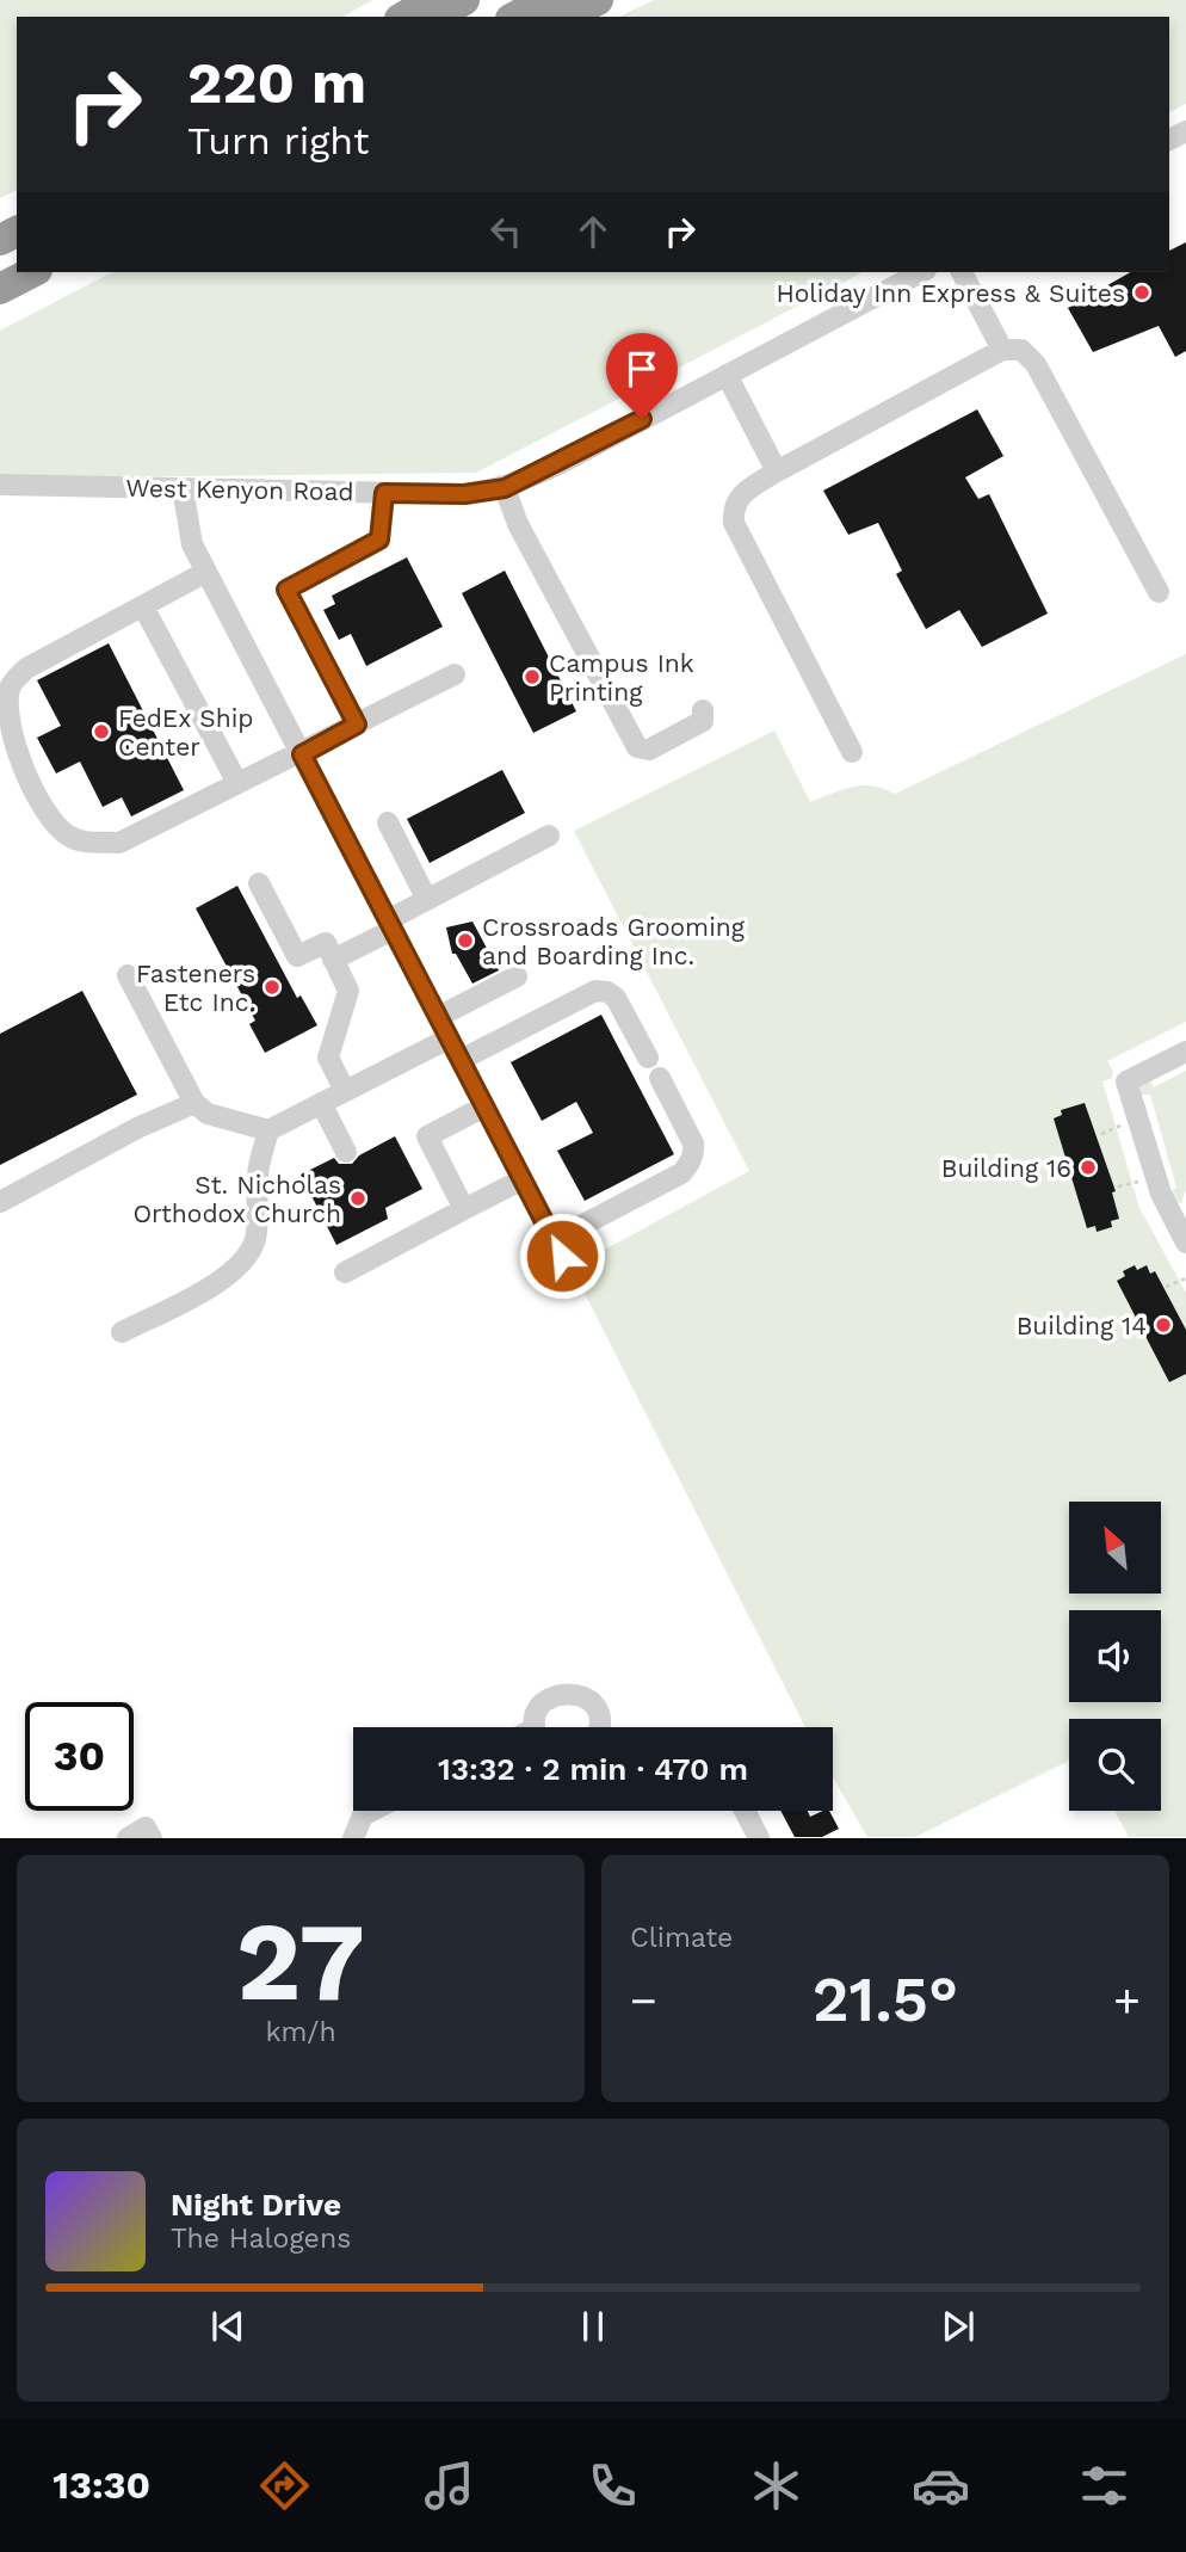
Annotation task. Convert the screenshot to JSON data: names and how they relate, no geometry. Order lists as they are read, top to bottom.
{
  "streets": {
    "street": ["West Kenyon Road"]
  },
  "places": [
    "Holiday Inn Express & Suites",
    "Campus Ink Printing",
    "FedEx Ship Center",
    "Crossroads Grooming and Boarding Inc.",
    "Fasteners Etc Inc.",
    "Building 16",
    "St. Nicholas Orthodox Church",
    "Building 14"
  ],
  "north": "top left",
  "page": {
    "turn": ["220 m", "Turn right"],
    "limit": "30",
    "trip": "13:32 · 2 min · 470 m",
    "tile": [
      ["27", "km/h"],
      "Climate"
    ],
    "heat": ["−", "21.5°", "+"],
    "song": ["Night Drive", "The Halogens"],
    "tabs": "13:30"
  }
}
